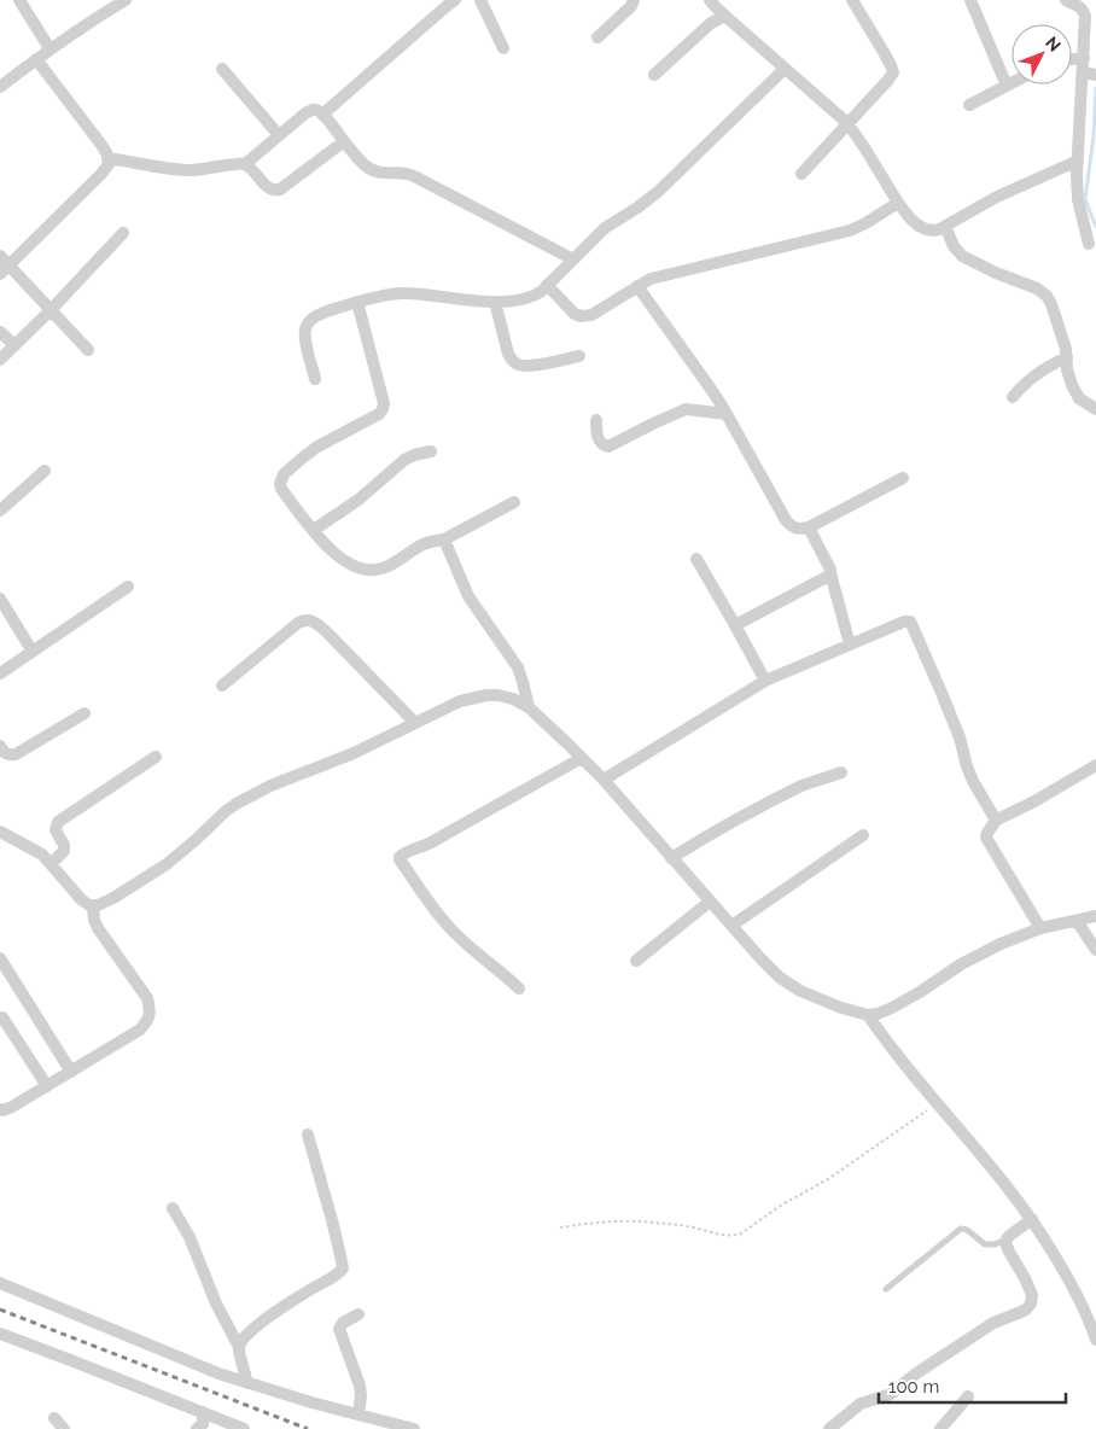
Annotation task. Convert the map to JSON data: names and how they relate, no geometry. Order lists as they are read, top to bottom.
{
  "scale_bar": "100 m",
  "north": "top right"
}
